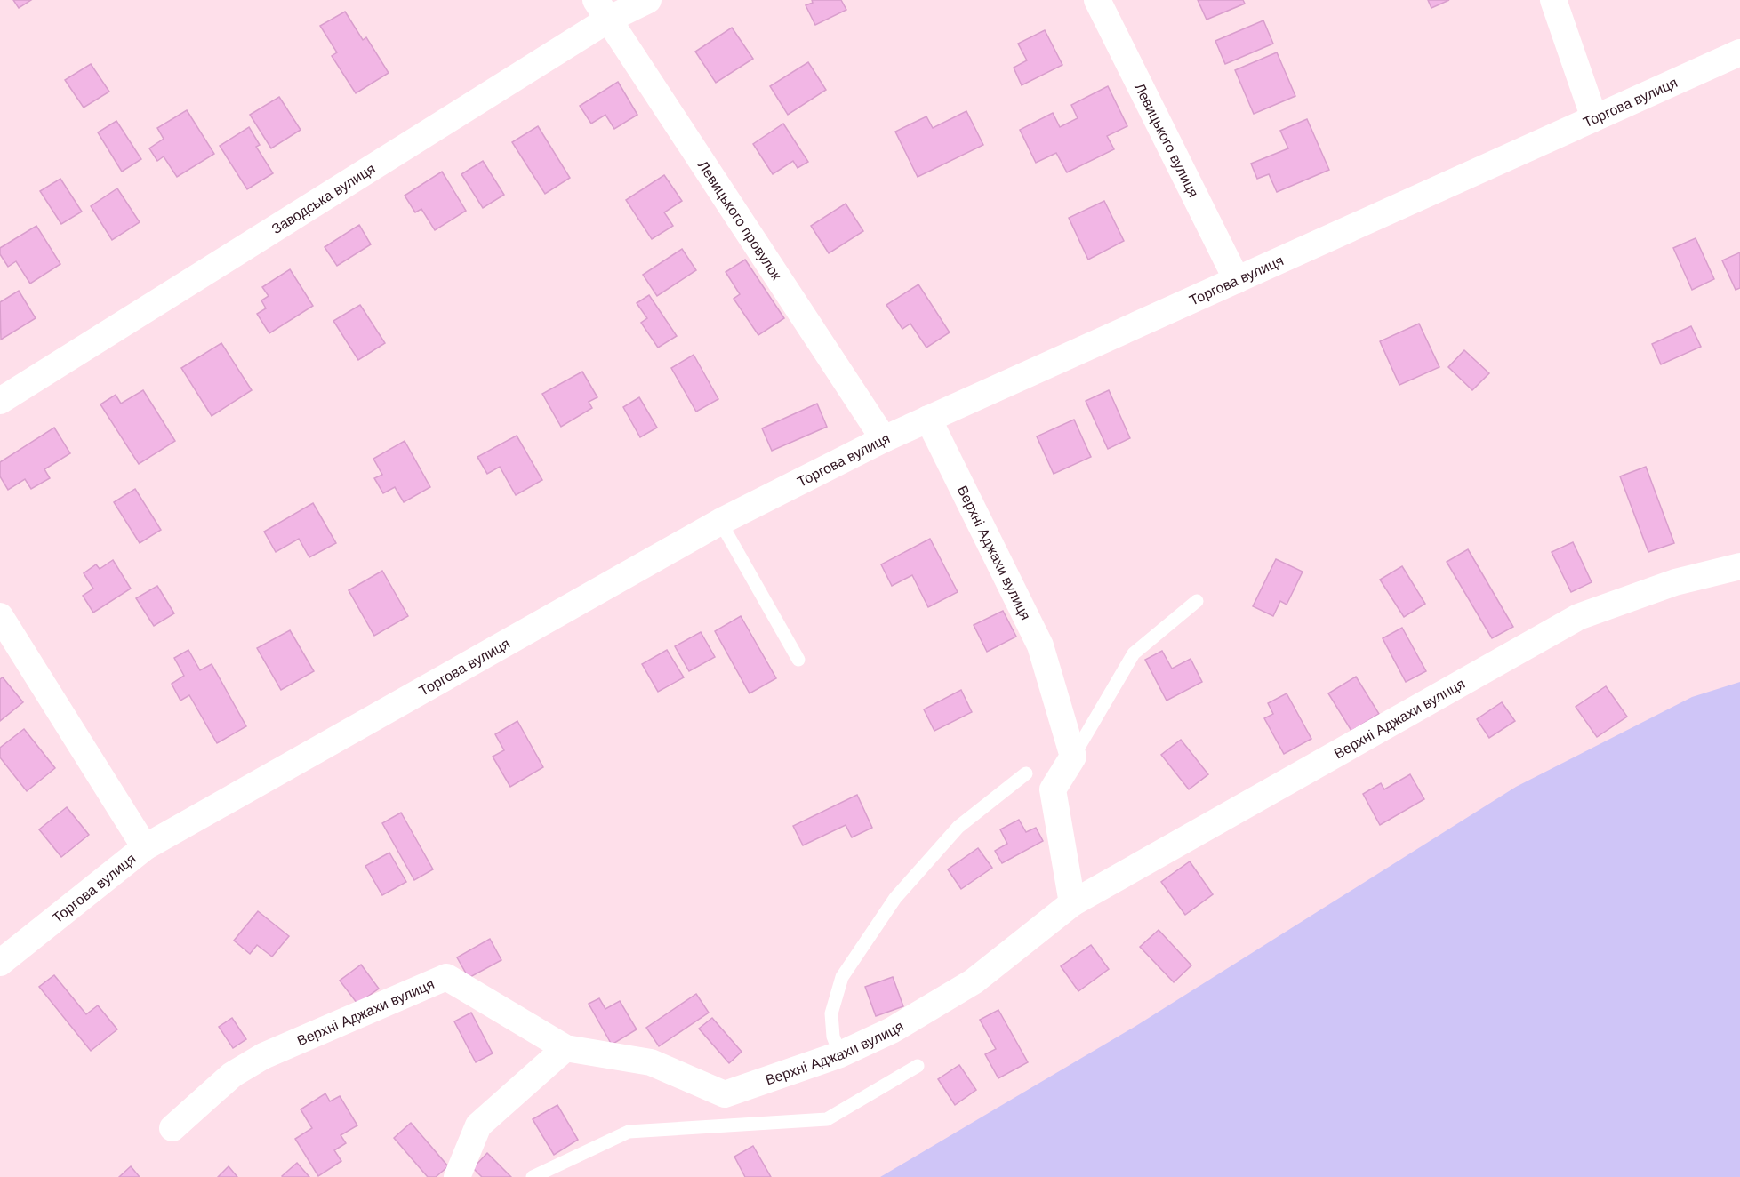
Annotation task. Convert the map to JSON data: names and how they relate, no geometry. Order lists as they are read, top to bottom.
{
  "streets": {
    "street": [
      "Торгова вулиця",
      "Левицького вулиця",
      "Заводська вулиця",
      "Левицького провулок",
      "Верхні Аджахи вулиця"
    ]
  },
  "crossings": [
    ["Торгова вулиця", "Левицького вулиця"],
    ["Торгова вулиця", "Левицького провулок"],
    ["Торгова вулиця", "Верхні Аджахи вулиця"],
    ["Заводська вулиця", "Левицького провулок"]
  ]
}
